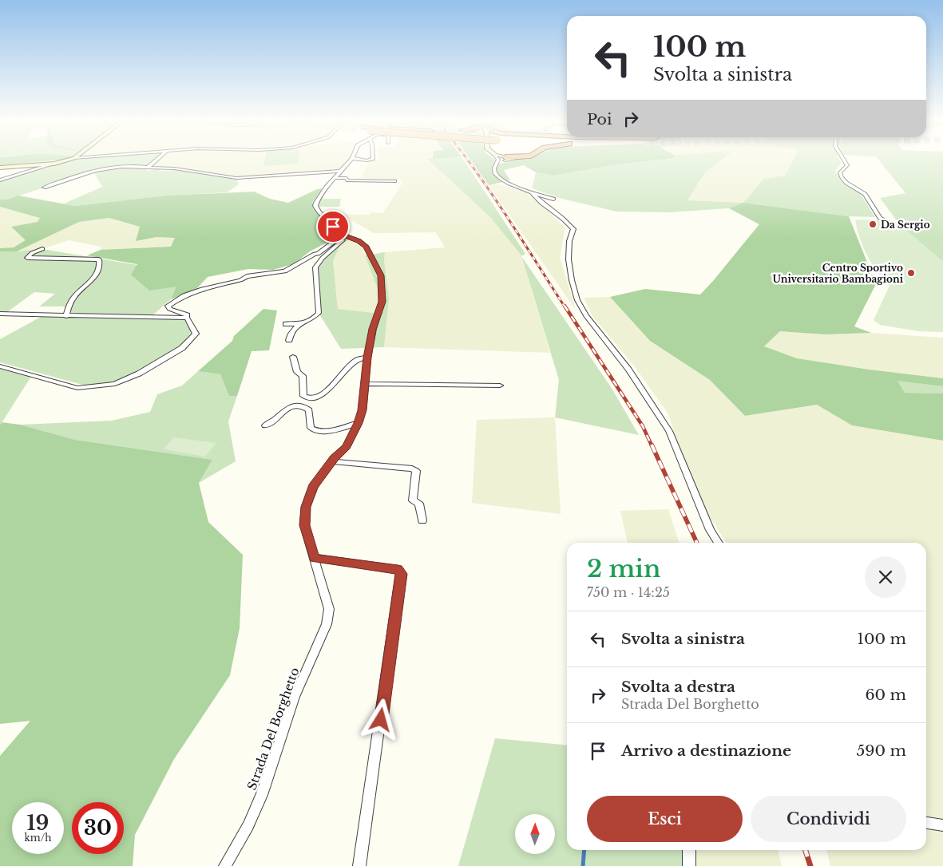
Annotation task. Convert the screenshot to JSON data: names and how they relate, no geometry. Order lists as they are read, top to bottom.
{
  "streets": {
    "street": ["Strada Del Borghetto"]
  },
  "places": ["Da Sergio", "Centro Sportivo Universitario Bambagioni"],
  "north": "top",
  "page": {
    "turn": ["100 m", "Svolta a sinistra"],
    "then": "Poi",
    "heading": ["2 min", "750 m · 14:25"],
    "list": [
      {
        "name": "Svolta a sinistra",
        "value": "100 m"
      },
      {
        "name": "Svolta a destra",
        "note": "Strada Del Borghetto",
        "value": "60 m"
      },
      {
        "name": "Arrivo a destinazione",
        "value": "590 m"
      }
    ],
    "buttons": ["Esci", "Condividi"],
    "speed": "19 km/h",
    "limit": "30"
  }
}
